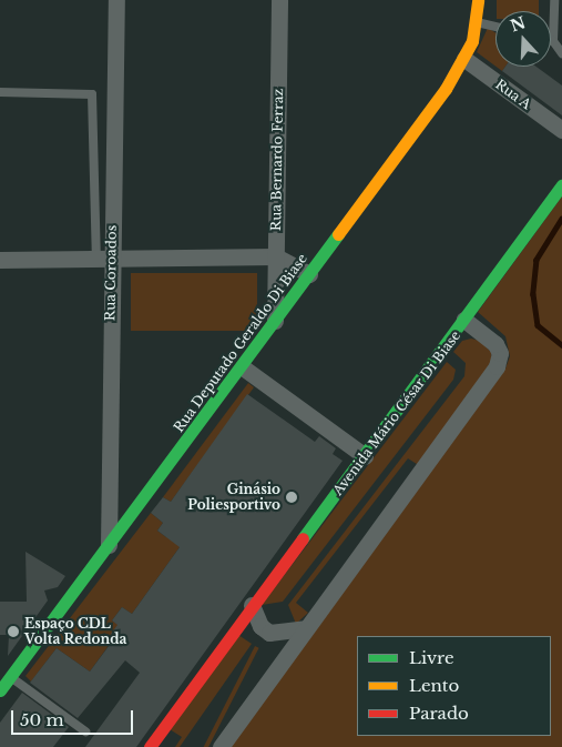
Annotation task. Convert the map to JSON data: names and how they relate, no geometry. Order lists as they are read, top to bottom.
{
  "streets": {
    "street": [
      "Rua A",
      "Rua Bernardo Ferraz",
      "Rua Coroados",
      "Rua Deputado Geraldo Di Biase",
      "Avenida Mário César Di Biase"
    ]
  },
  "crossings": [
    ["Rua A", "Rua Deputado Geraldo Di Biase"],
    ["Rua Bernardo Ferraz", "Rua Deputado Geraldo Di Biase"],
    ["Rua Coroados", "Rua Deputado Geraldo Di Biase"]
  ],
  "places": ["Ginásio Poliesportivo", "Espaço CDL Volta Redonda"],
  "legend": ["Livre", "Lento", "Parado"],
  "scale_bar": "50 m",
  "north": "top"
}
